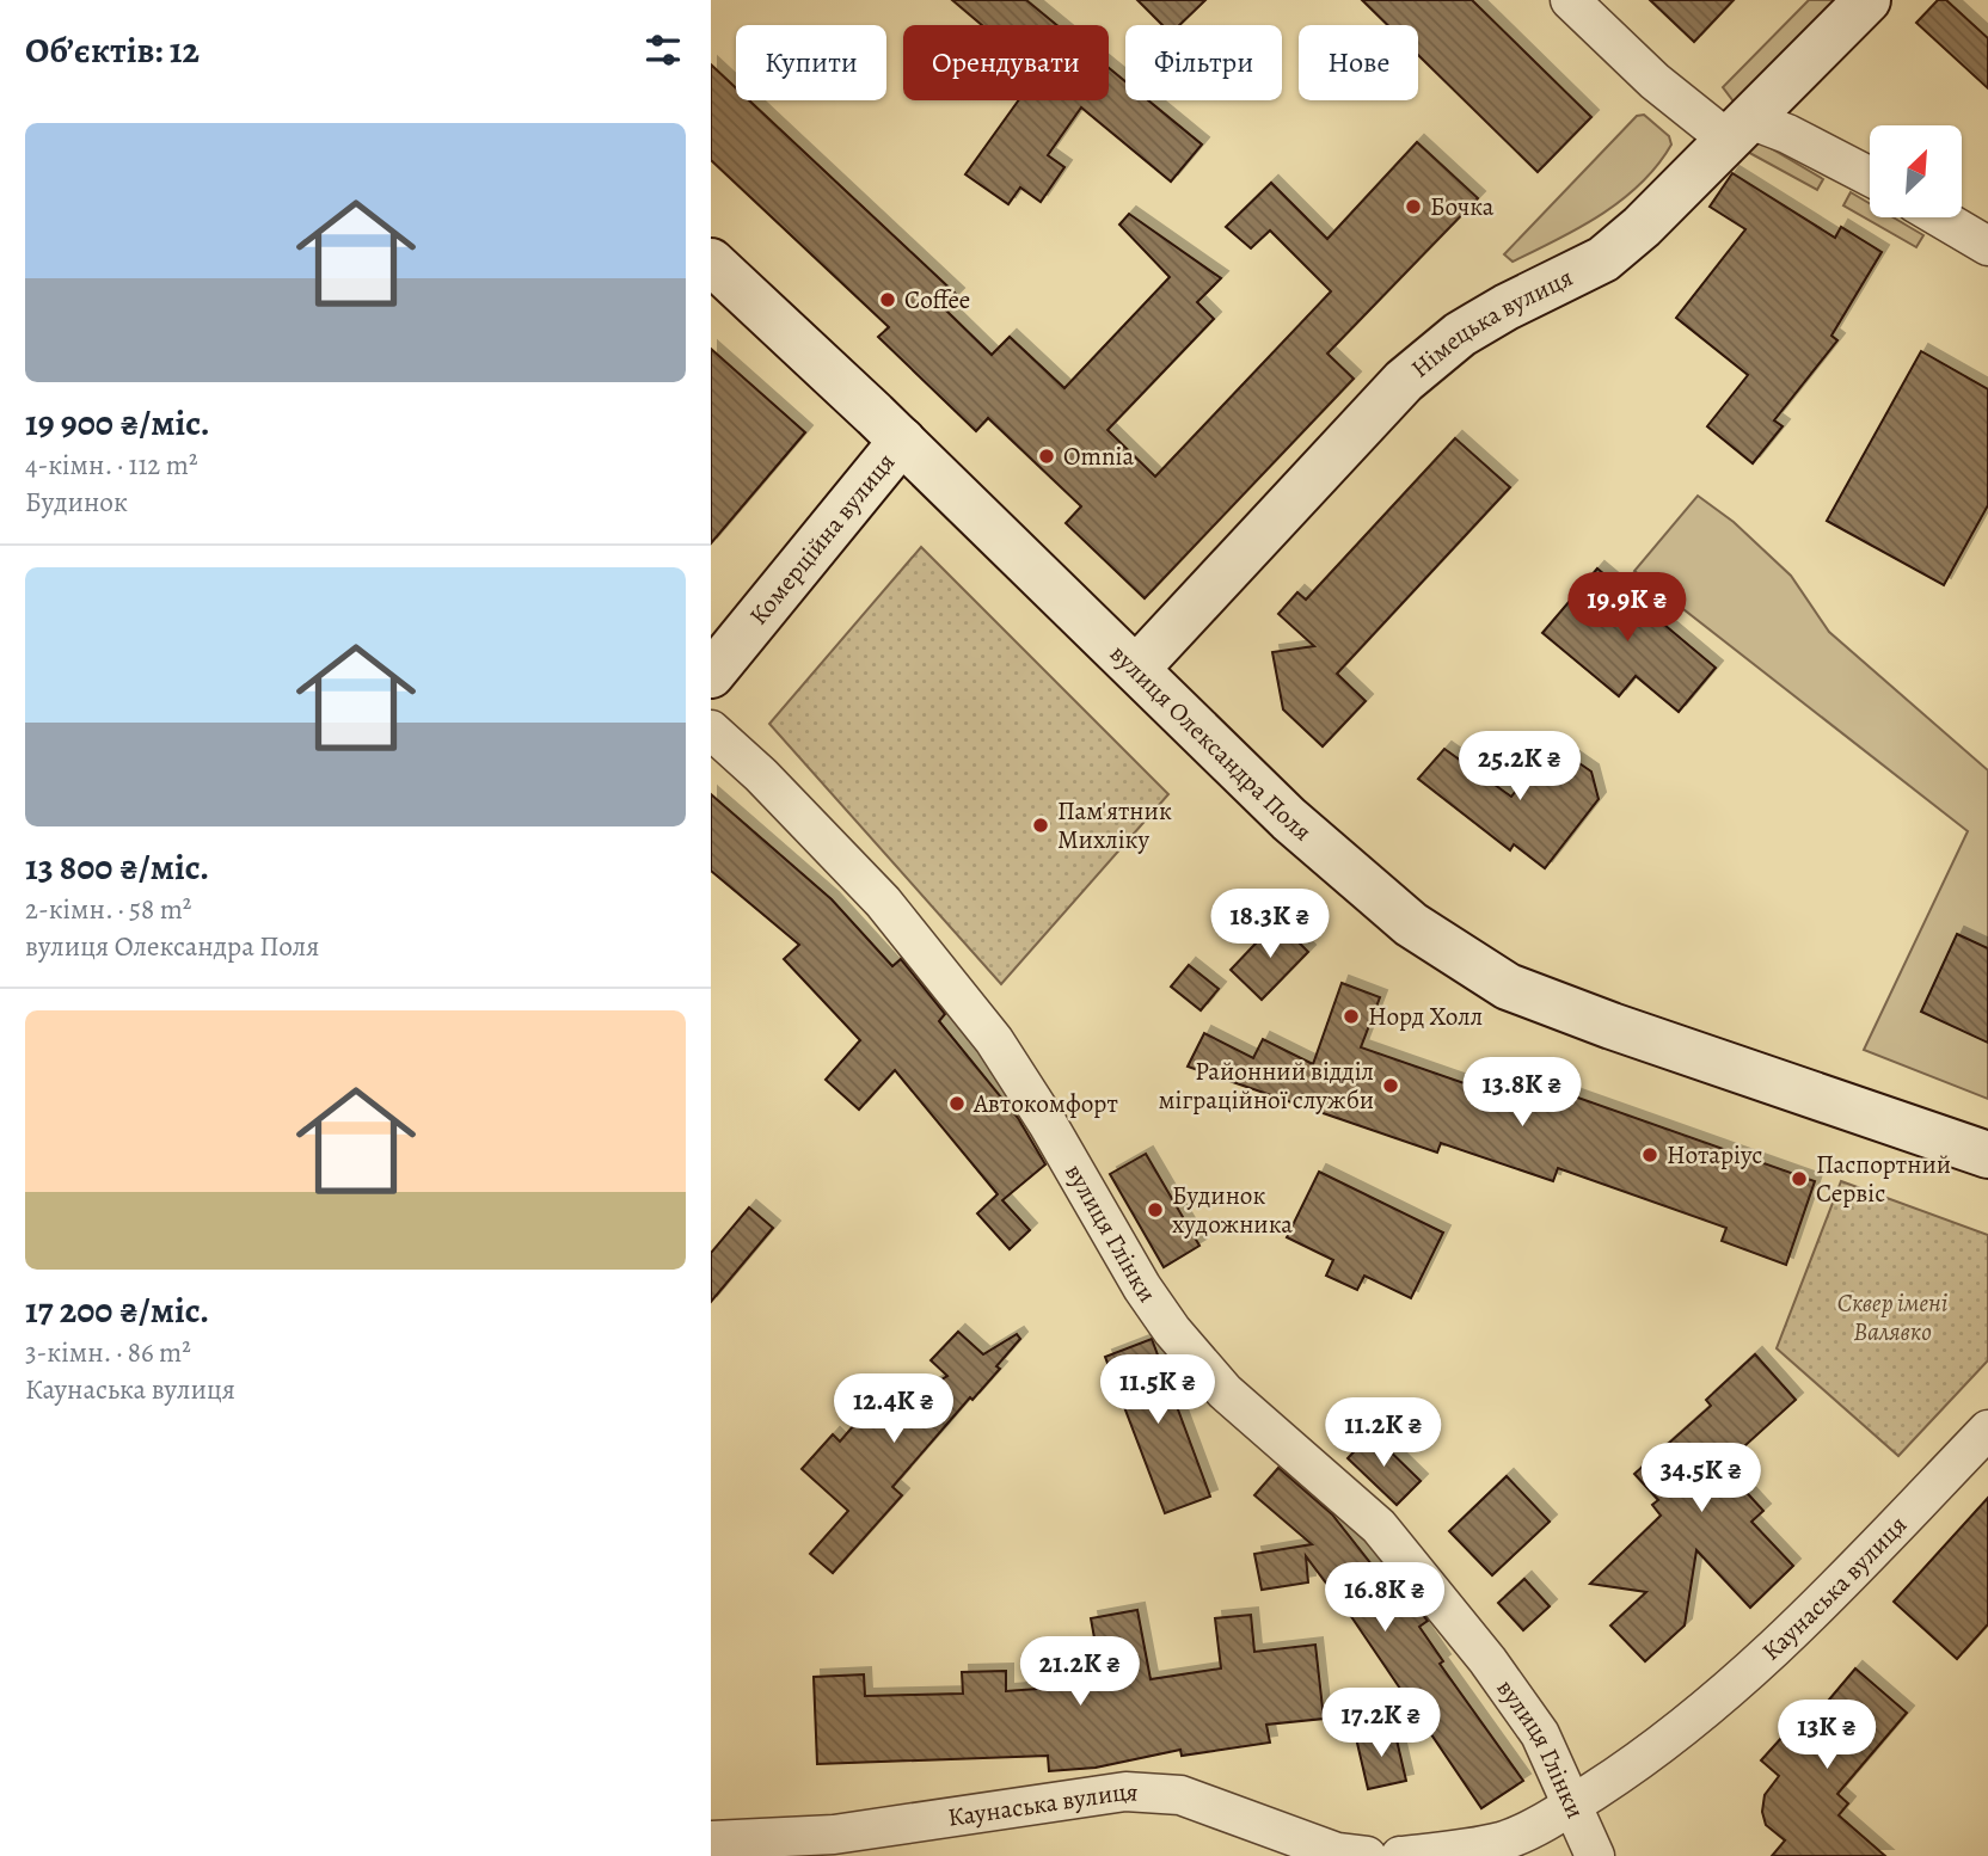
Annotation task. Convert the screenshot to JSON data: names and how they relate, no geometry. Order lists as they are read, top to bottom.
{
  "streets": {
    "street": [
      "Німецька вулиця",
      "Комерційна вулиця",
      "вулиця Олександра Поля",
      "вулиця Глінки",
      "Каунаська вулиця"
    ]
  },
  "crossings": [
    ["Німецька вулиця", "вулиця Олександра Поля"],
    ["Комерційна вулиця", "вулиця Олександра Поля"],
    ["вулиця Глінки", "Каунаська вулиця"]
  ],
  "parks": ["Сквер імені Валявкo"],
  "places": [
    "Бочка",
    "Сoffee",
    "Omnia",
    "Пам'ятник Михліку",
    "Норд Холл",
    "Районний вiддiл мiграцiйної служби",
    "Автокомфорт",
    "Нотаріус",
    "Паспортний Сервіс",
    "Будинок художника"
  ],
  "north": "top right",
  "page": {
    "heading": "Об’єктів: 12",
    "chip": [
      "Купити",
      "Орендувати",
      "Фільтри",
      "Нове"
    ],
    "list": [
      {
        "name": "19 900 ₴/міс.",
        "note": "4-кімн. · 112 m² · Будинок"
      },
      {
        "name": "13 800 ₴/міс.",
        "note": "2-кімн. · 58 m² · вулиця Олександра Поля"
      },
      {
        "name": "17 200 ₴/міс.",
        "note": "3-кімн. · 86 m² · Каунаська вулиця"
      }
    ],
    "price": [
      "19.9K ₴",
      "25.2K ₴",
      "18.3K ₴",
      "13.8K ₴",
      "11.5K ₴",
      "12.4K ₴",
      "11.2K ₴",
      "34.5K ₴",
      "16.8K ₴",
      "21.2K ₴",
      "17.2K ₴",
      "13K ₴"
    ]
  }
}
